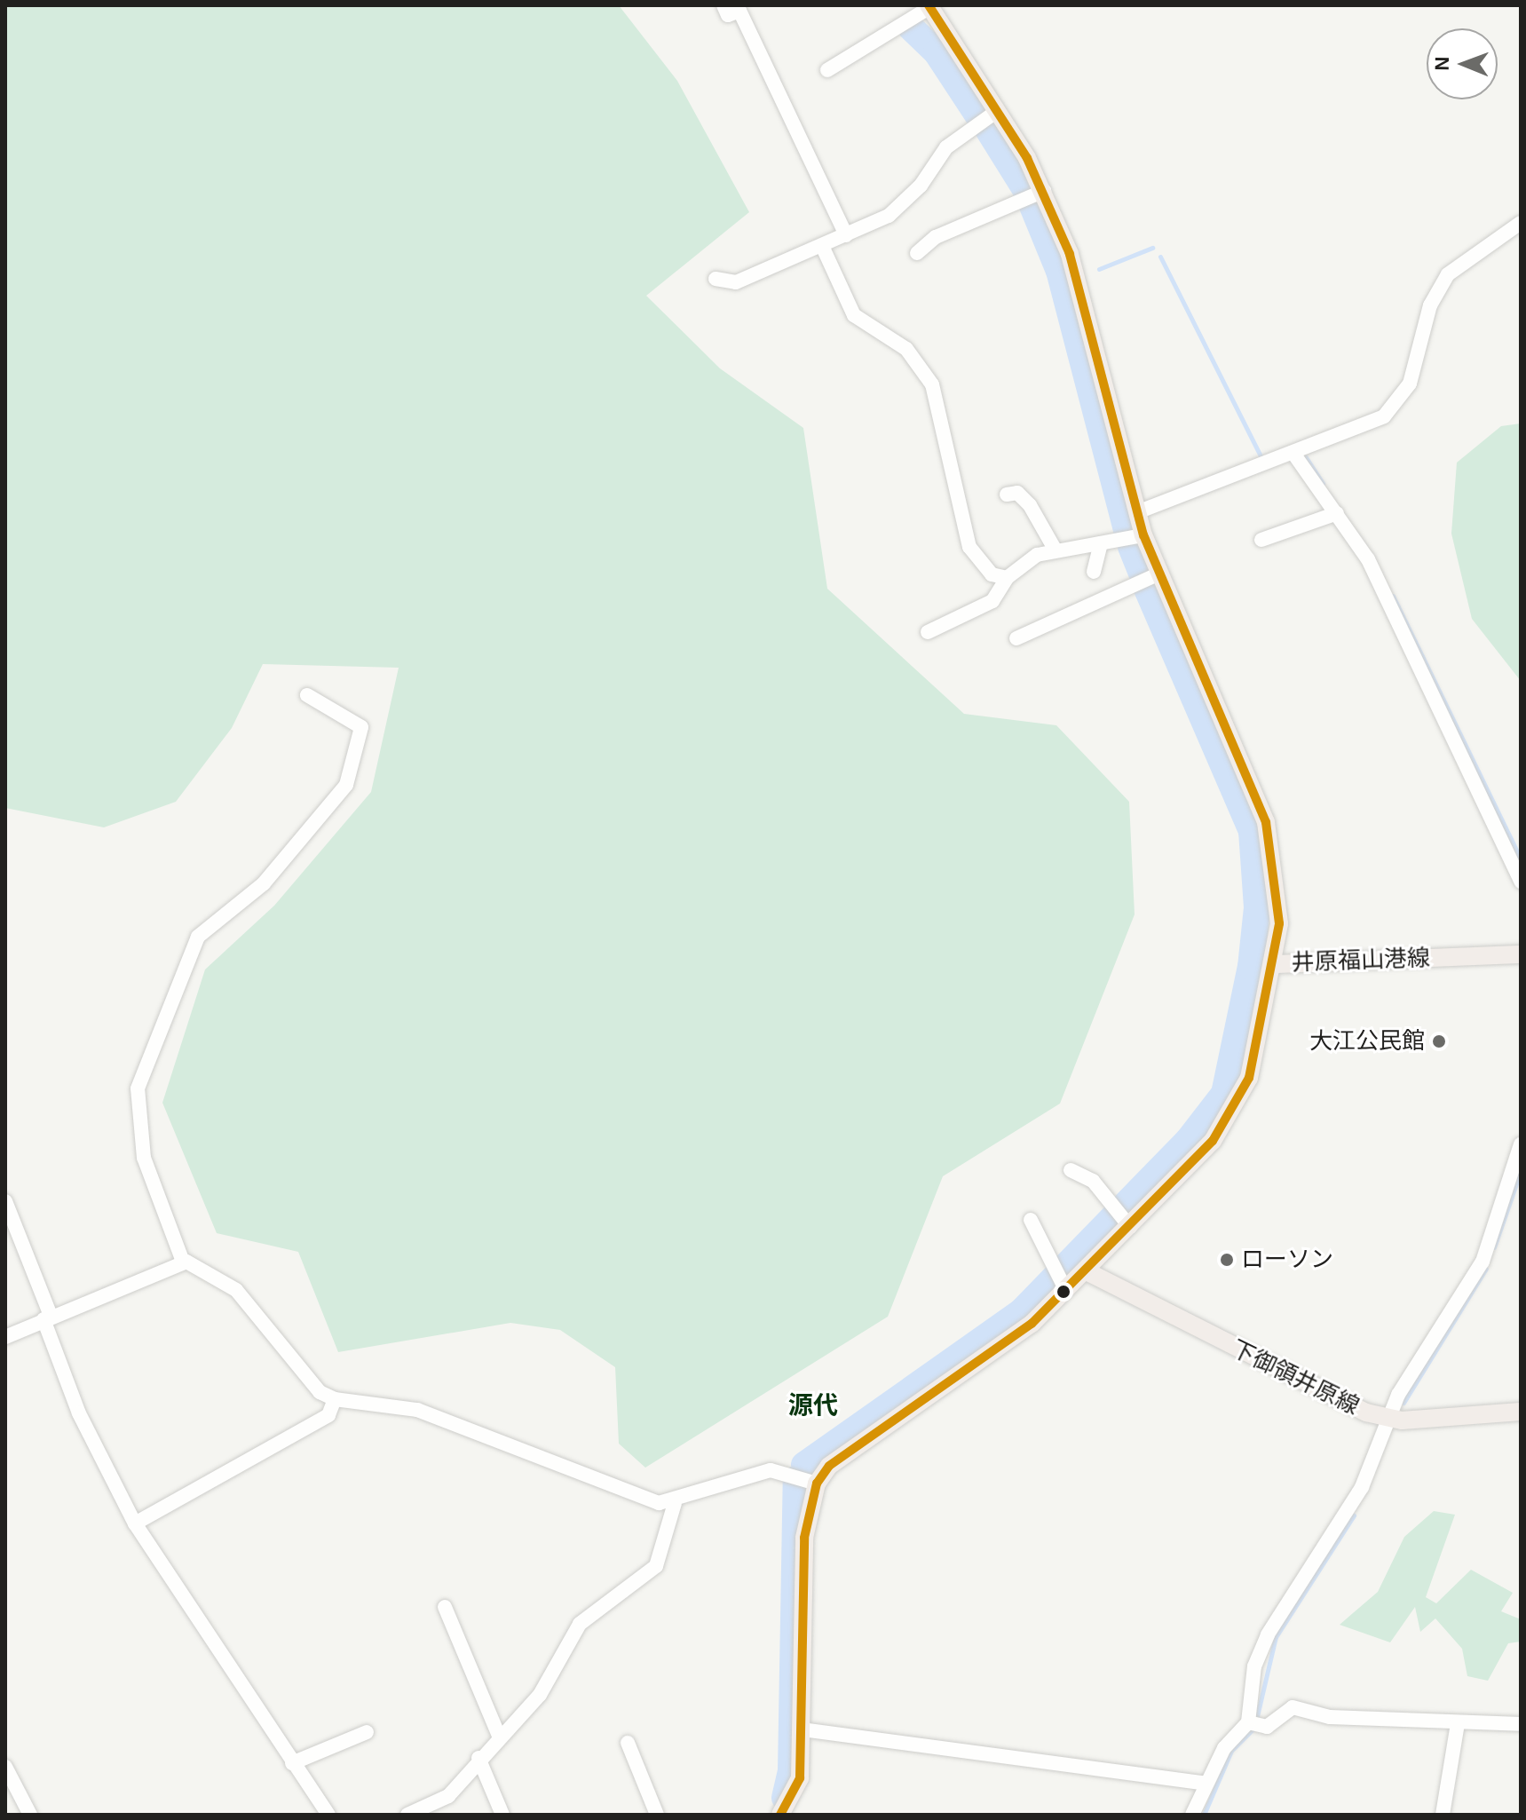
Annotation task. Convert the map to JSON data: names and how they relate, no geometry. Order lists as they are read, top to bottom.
{
  "streets": {
    "main road": ["井原福山港線", "下御領井原線"]
  },
  "crossings": [
    ["井原福山港線", "下御領井原線"]
  ],
  "districts": ["源代"],
  "places": ["大江公民館", "ローソン"],
  "north": "left"
}
